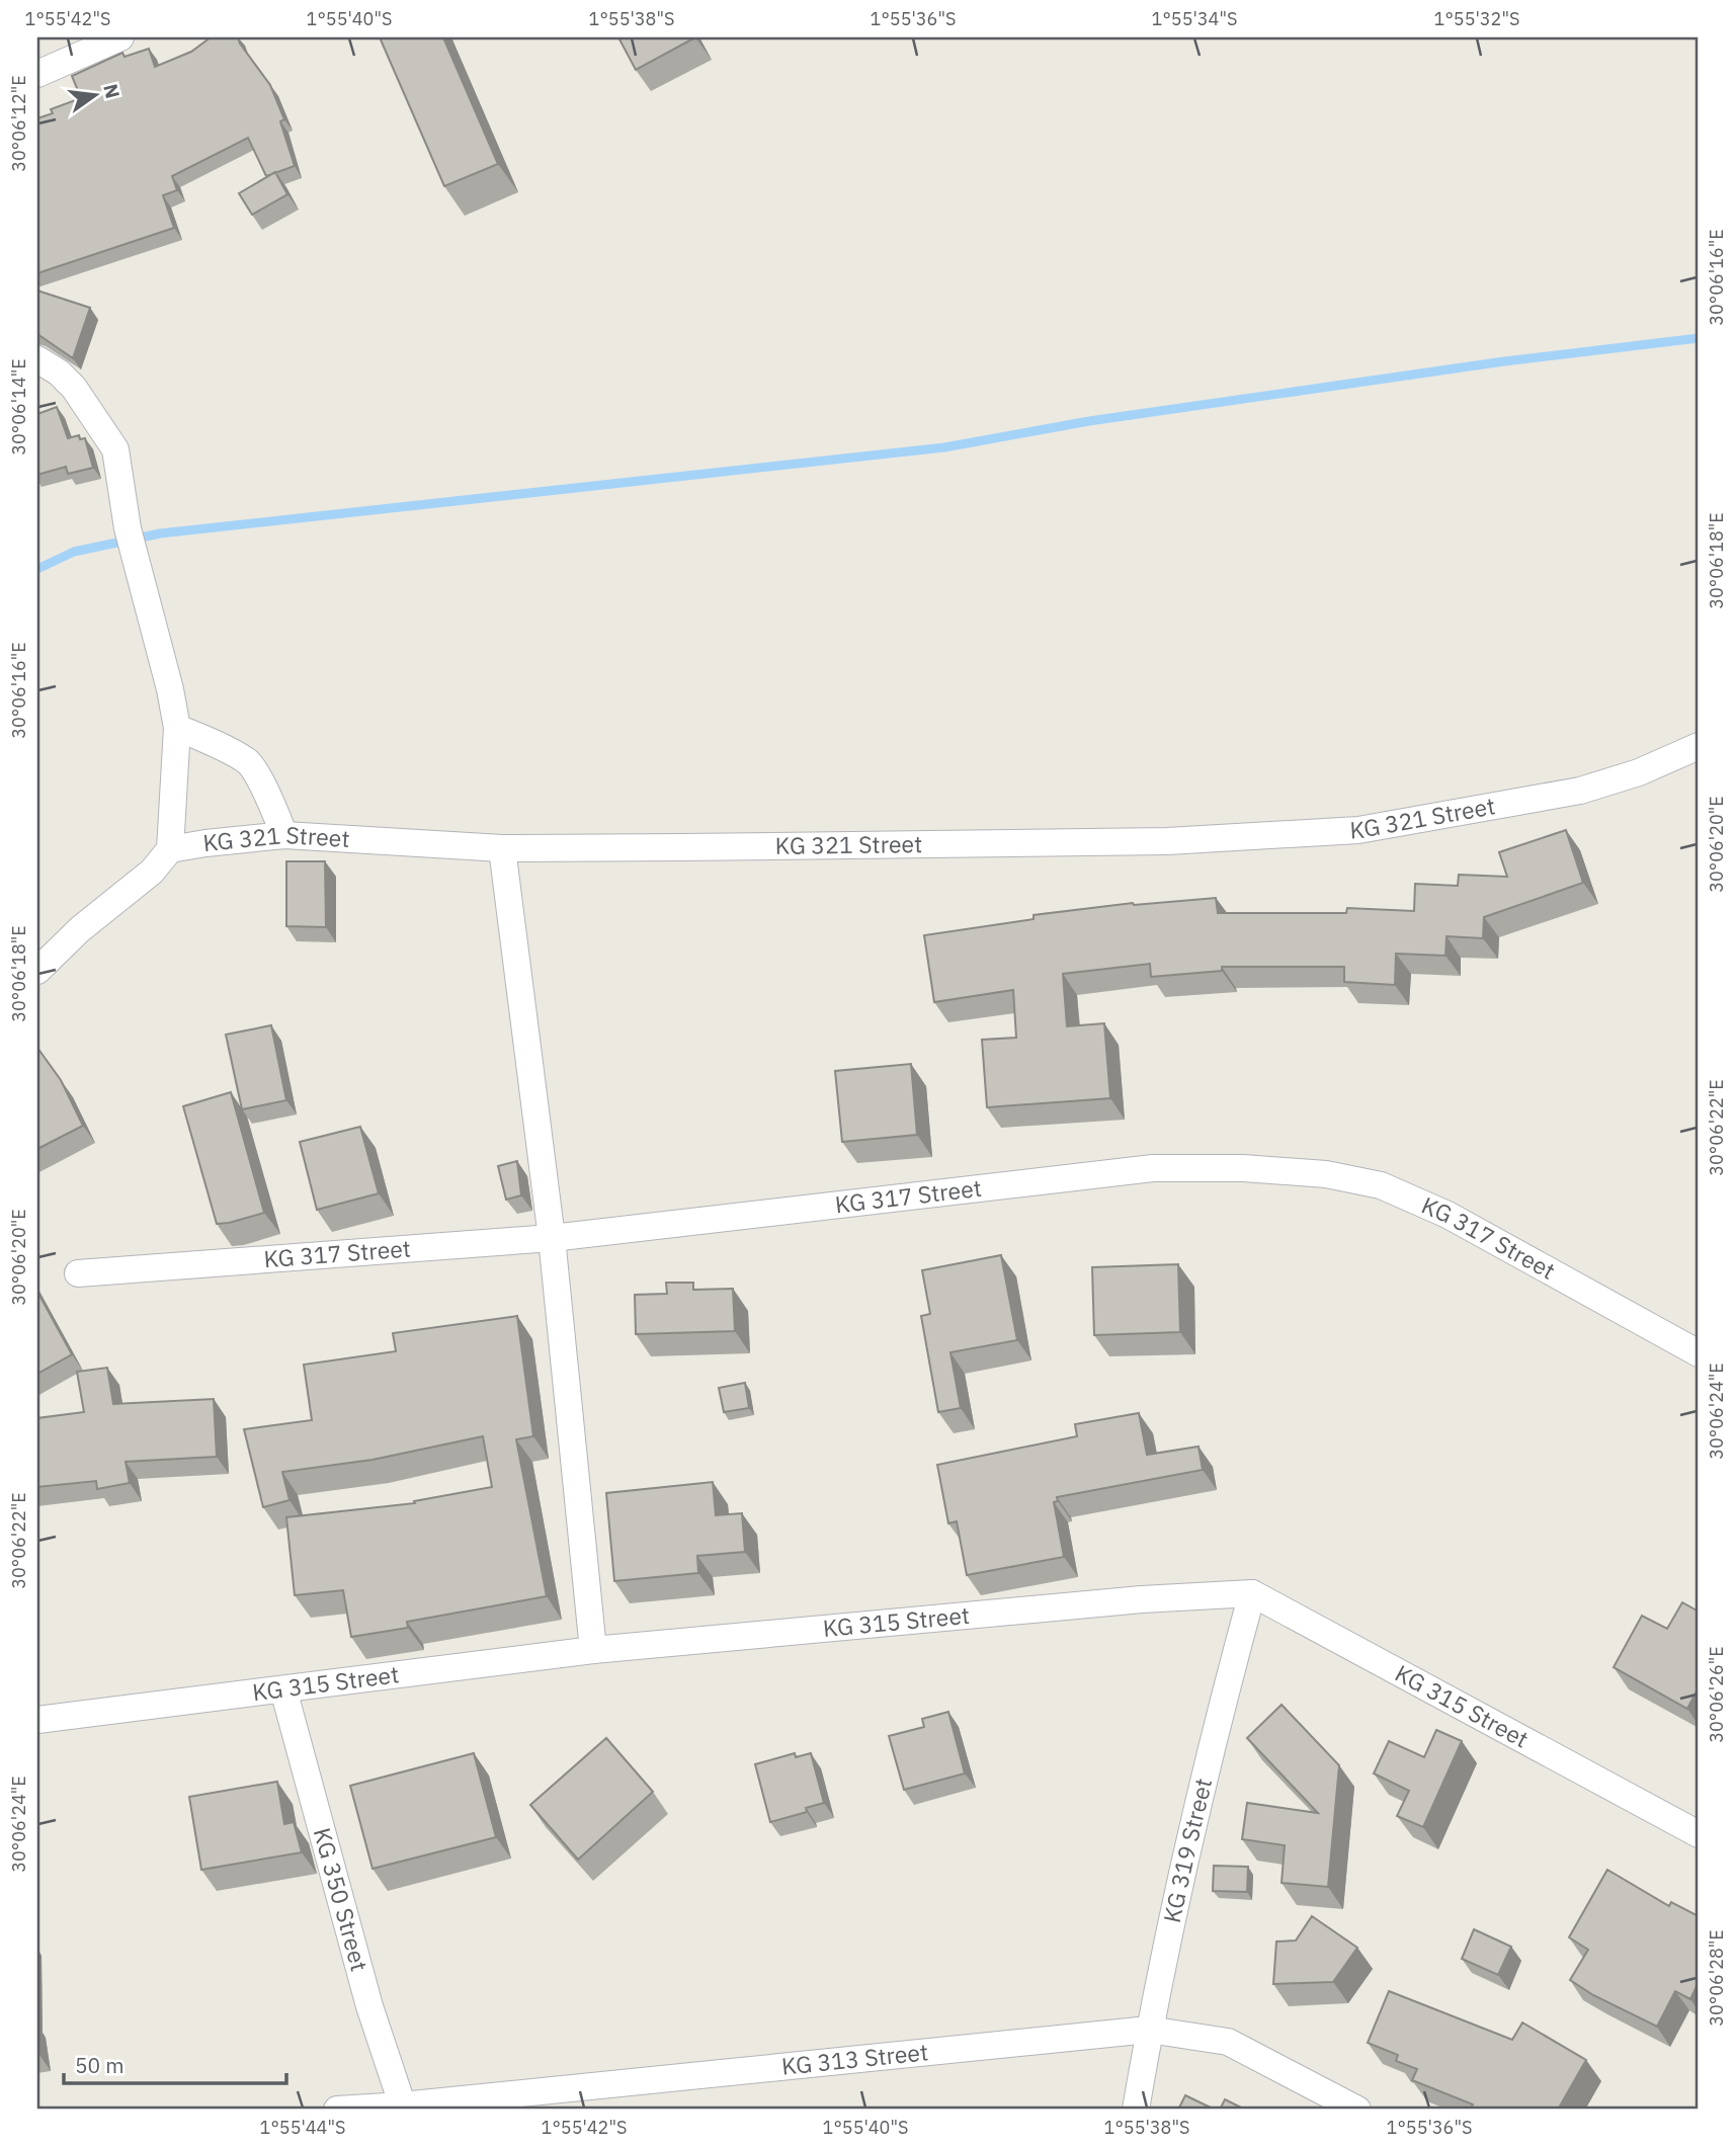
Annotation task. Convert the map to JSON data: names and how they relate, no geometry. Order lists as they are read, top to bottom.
{
  "streets": {
    "street": [
      "KG 321 Street",
      "KG 317 Street",
      "KG 315 Street",
      "KG 319 Street",
      "KG 350 Street",
      "KG 313 Street"
    ]
  },
  "crossings": [
    ["KG 315 Street", "KG 319 Street"],
    ["KG 315 Street", "KG 350 Street"],
    ["KG 319 Street", "KG 313 Street"],
    ["KG 350 Street", "KG 313 Street"]
  ],
  "scale_bar": "50 m",
  "north": "right",
  "coordinates": [
    "1°55'42\"S",
    "1°55'40\"S",
    "1°55'38\"S",
    "1°55'36\"S",
    "1°55'34\"S",
    "1°55'32\"S",
    "30°06'12\"E",
    "30°06'16\"E",
    "30°06'14\"E",
    "30°06'18\"E",
    "30°06'20\"E",
    "30°06'22\"E",
    "30°06'24\"E",
    "30°06'26\"E",
    "30°06'28\"E",
    "1°55'44\"S"
  ]
}
